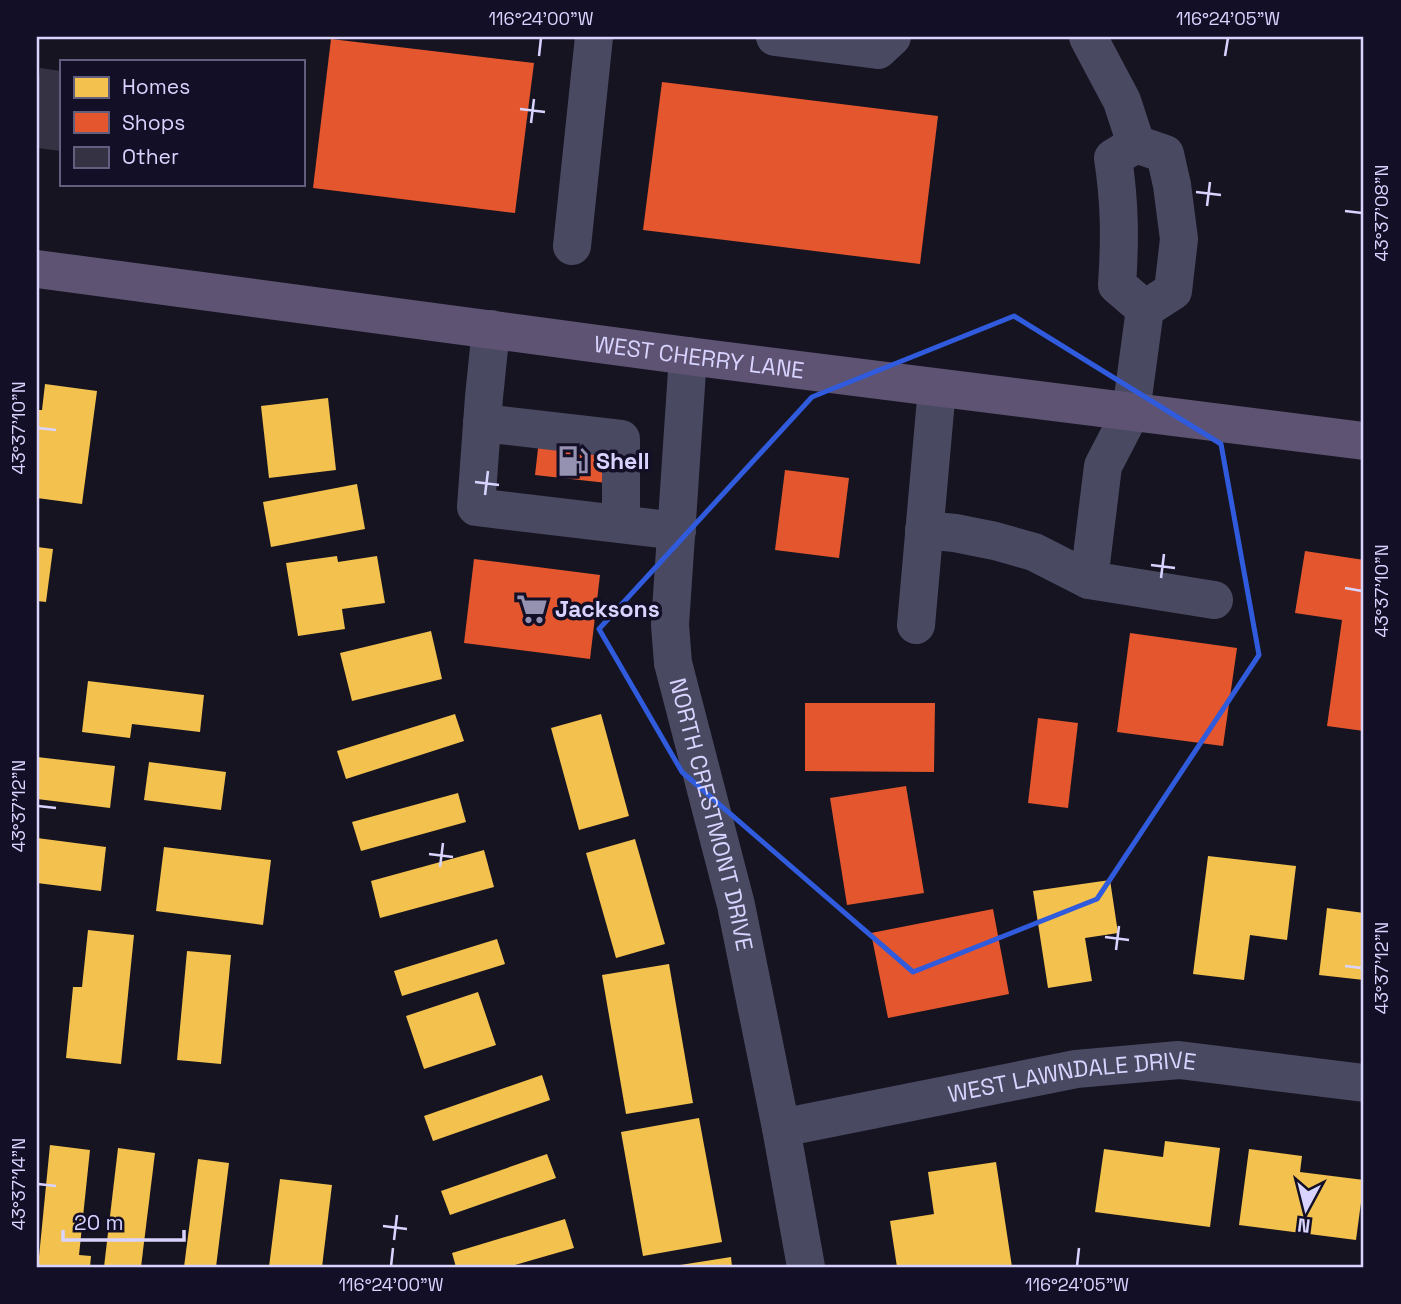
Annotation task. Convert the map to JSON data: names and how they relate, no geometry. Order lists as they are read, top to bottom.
{
  "streets": {
    "main road": ["WEST CHERRY LANE"],
    "street": ["NORTH CRESTMONT DRIVE", "WEST LAWNDALE DRIVE"]
  },
  "crossings": [
    ["WEST CHERRY LANE", "NORTH CRESTMONT DRIVE"],
    ["NORTH CRESTMONT DRIVE", "WEST LAWNDALE DRIVE"]
  ],
  "places": {
    "fuel station": ["Shell"],
    "supermarket": ["Jacksons"]
  },
  "legend": ["Homes", "Shops", "Other"],
  "scale_bar": "20 m",
  "north": "bottom",
  "coordinates": [
    "116°24'00\"W",
    "116°24'05\"W",
    "43°37'08\"N",
    "43°37'10\"N",
    "43°37'12\"N",
    "43°37'14\"N"
  ]
}
